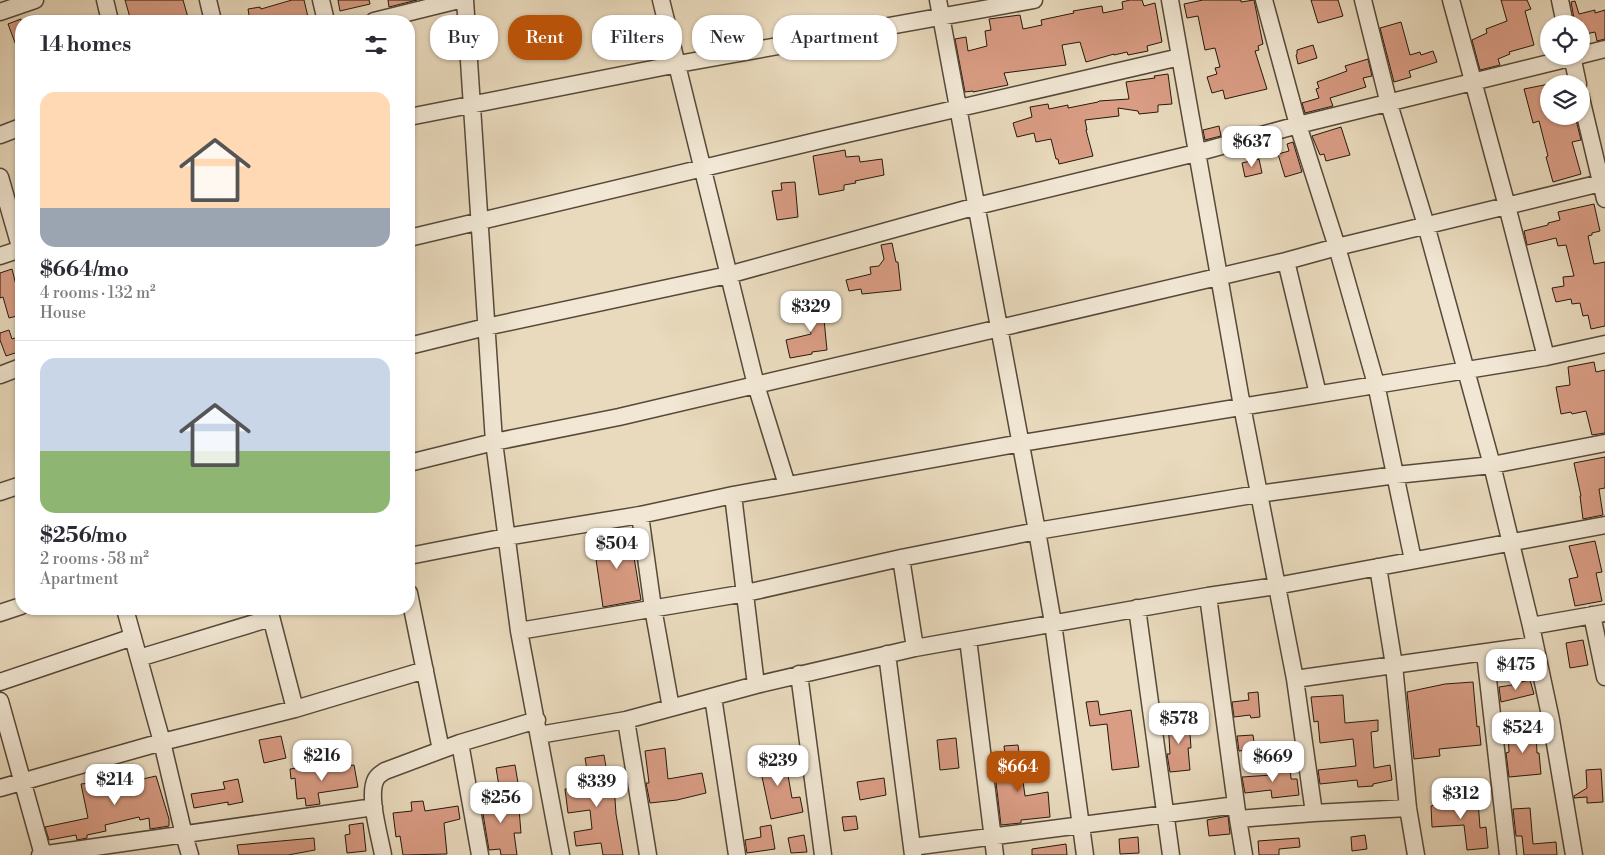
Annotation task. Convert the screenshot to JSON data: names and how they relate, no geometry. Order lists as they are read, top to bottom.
{
  "page": {
    "chip": [
      "Buy",
      "Rent",
      "Filters",
      "New",
      "Apartment"
    ],
    "heading": "14 homes",
    "list": [
      {
        "name": "$664/mo",
        "note": "4 rooms · 132 m² · House"
      },
      {
        "name": "$256/mo",
        "note": "2 rooms · 58 m² · Apartment"
      }
    ],
    "price": [
      "$637",
      "$329",
      "$504",
      "$475",
      "$578",
      "$524",
      "$216",
      "$669",
      "$239",
      "$664",
      "$214",
      "$339",
      "$312",
      "$256"
    ]
  }
}
